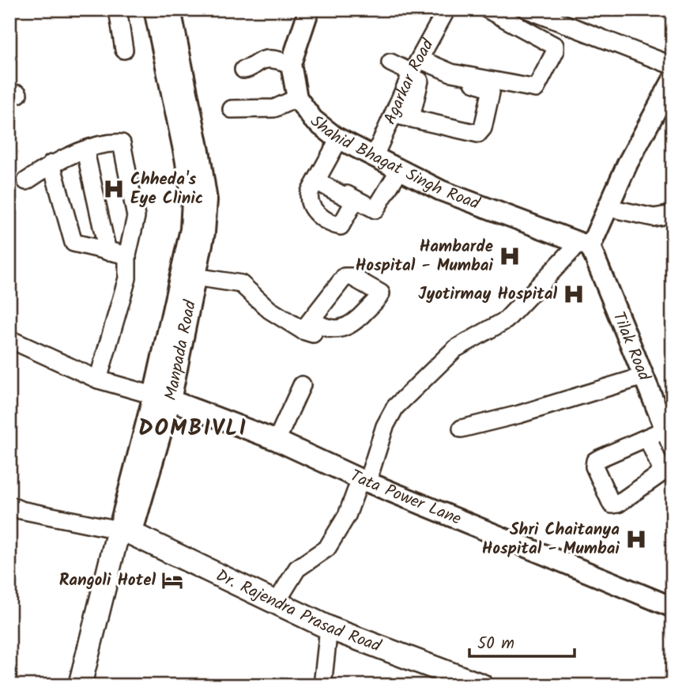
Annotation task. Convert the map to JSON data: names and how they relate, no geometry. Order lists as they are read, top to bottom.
{
  "streets": {
    "main road": ["Manpada Road", "Dr. Rajendra Prasad Road"],
    "street": [
      "Agarkar Road",
      "Shahid Bhagat Singh Road",
      "Tilak Road",
      "Tata Power Lane"
    ]
  },
  "crossings": [
    ["Agarkar Road", "Shahid Bhagat Singh Road"],
    ["Shahid Bhagat Singh Road", "Tilak Road"],
    ["Manpada Road", "Tata Power Lane"],
    ["Manpada Road", "Dr. Rajendra Prasad Road"]
  ],
  "districts": ["DOMBIVLI"],
  "places": {
    "hospital": [
      "Chheda's Eye Clinic",
      "Hambarde Hospital - Mumbai",
      "Jyotirmay Hospital",
      "Shri Chaitanya Hospital - Mumbai"
    ],
    "hotel": ["Rangoli Hotel"]
  },
  "scale_bar": "50 m"
}
